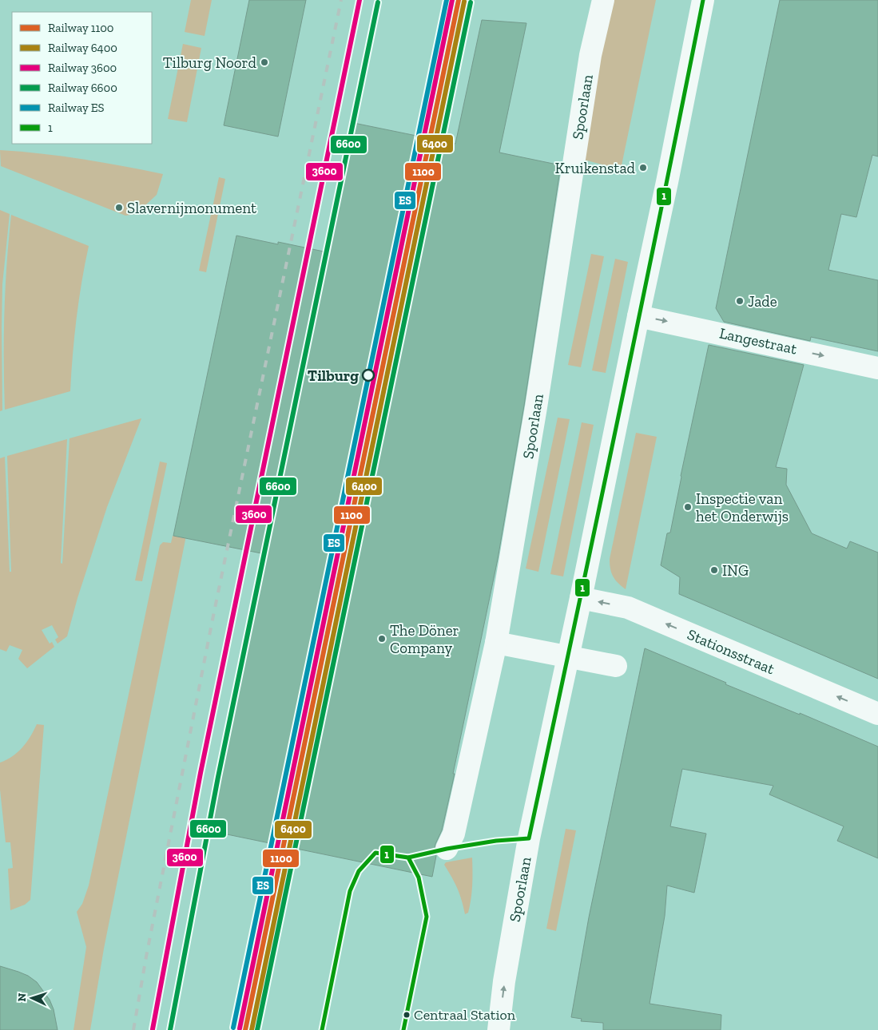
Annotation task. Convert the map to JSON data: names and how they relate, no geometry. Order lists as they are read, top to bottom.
{
  "streets": {
    "street": ["Spoorlaan", "Langestraat", "Stationsstraat"]
  },
  "crossings": [
    ["Spoorlaan", "Langestraat"],
    ["Spoorlaan", "Stationsstraat"]
  ],
  "one_way": ["Langestraat", "Stationsstraat"],
  "places": [
    "Tilburg Noord",
    "Kruikenstad",
    "Slavernijmonument",
    "Jade",
    "Tilburg",
    "Inspectie van het Onderwijs",
    "ING",
    "The Döner Company",
    "Centraal Station"
  ],
  "lines": [
    "rail line 1100",
    "rail line 3600",
    "rail line ES",
    "transit line 1",
    "rail line 6400",
    "rail line 6600"
  ],
  "legend": [
    "Railway 1100",
    "Railway 6400",
    "Railway 3600",
    "Railway 6600",
    "Railway ES",
    "1"
  ],
  "north": "left"
}
